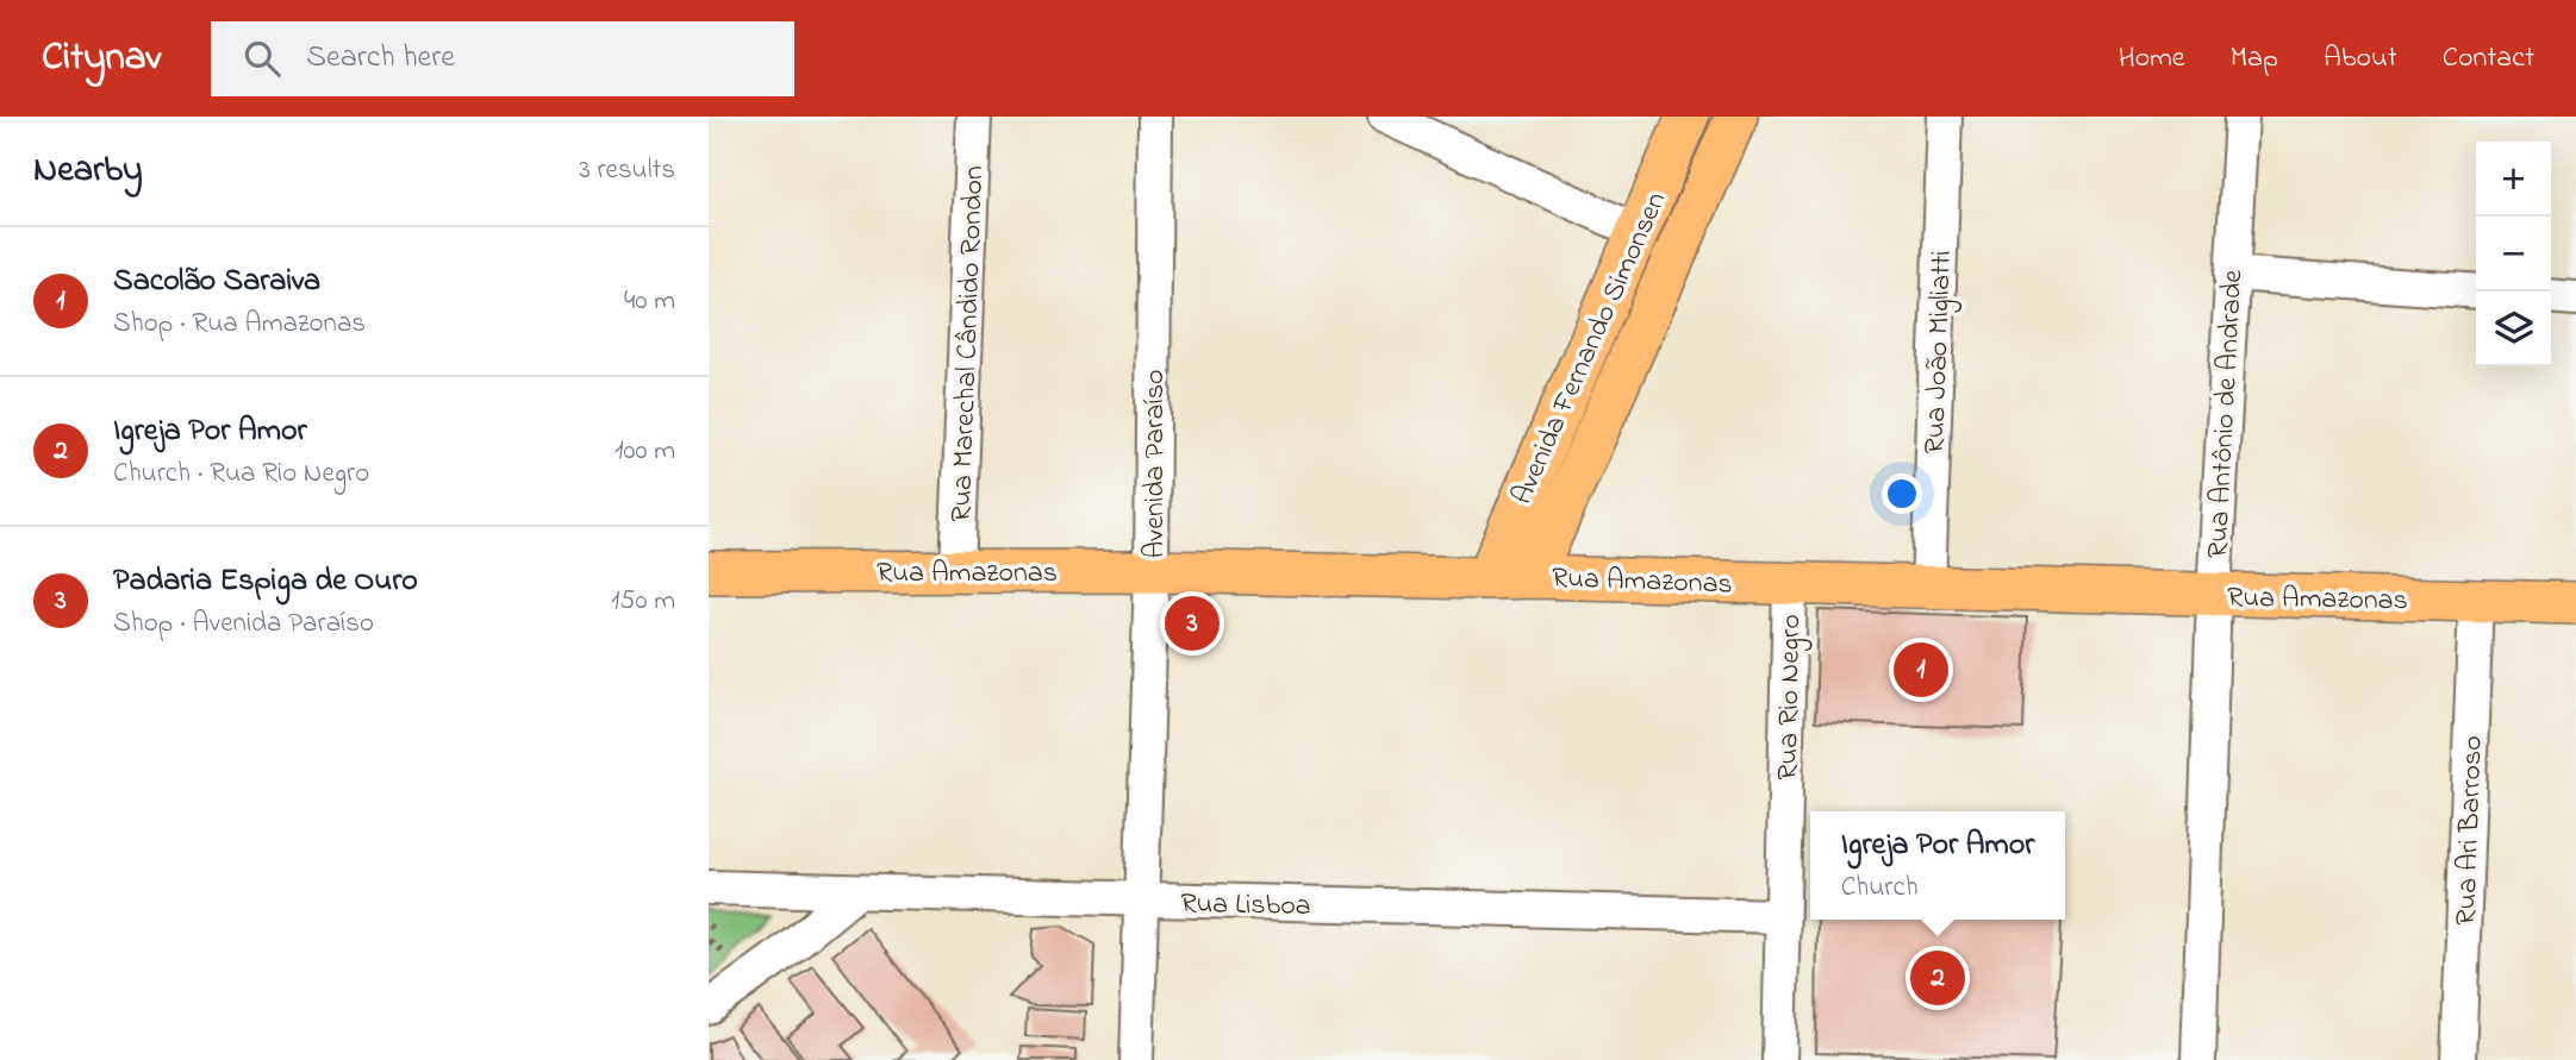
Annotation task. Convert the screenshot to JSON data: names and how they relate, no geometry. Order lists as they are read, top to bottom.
{
  "streets": {
    "main road": ["Avenida Fernando Simonsen", "Rua Amazonas"],
    "street": [
      "Rua Marechal Cândido Rondon",
      "Rua João Migliatti",
      "Rua Antônio de Andrade",
      "Avenida Paraíso",
      "Rua Rio Negro",
      "Rua Ari Barroso",
      "Rua Lisboa"
    ]
  },
  "crossings": [
    ["Rua Marechal Cândido Rondon", "Rua Amazonas"],
    ["Avenida Fernando Simonsen", "Rua Amazonas"],
    ["Rua João Migliatti", "Rua Amazonas"],
    ["Rua Antônio de Andrade", "Rua Amazonas"],
    ["Avenida Paraíso", "Rua Amazonas"],
    ["Avenida Paraíso", "Rua Lisboa"],
    ["Rua Amazonas", "Rua Rio Negro"],
    ["Rua Amazonas", "Rua Ari Barroso"],
    ["Rua Rio Negro", "Rua Lisboa"]
  ],
  "page": {
    "header": "Citynav",
    "search": "Search here",
    "nav": [
      "Home",
      "Map",
      "About",
      "Contact"
    ],
    "heading": ["Nearby", "3 results"],
    "map_buttons": ["+", "−"],
    "list": [
      {
        "mark": "1",
        "name": "Sacolão Saraiva",
        "note": "Shop · Rua Amazonas",
        "value": "40 m"
      },
      {
        "mark": "2",
        "name": "Igreja Por Amor",
        "note": "Church · Rua Rio Negro",
        "value": "100 m"
      },
      {
        "mark": "3",
        "name": "Padaria Espiga de Ouro",
        "note": "Shop · Avenida Paraíso",
        "value": "150 m"
      }
    ],
    "pins": ["3", "1", "2"],
    "popup": ["Igreja Por Amor", "Church"]
  }
}
